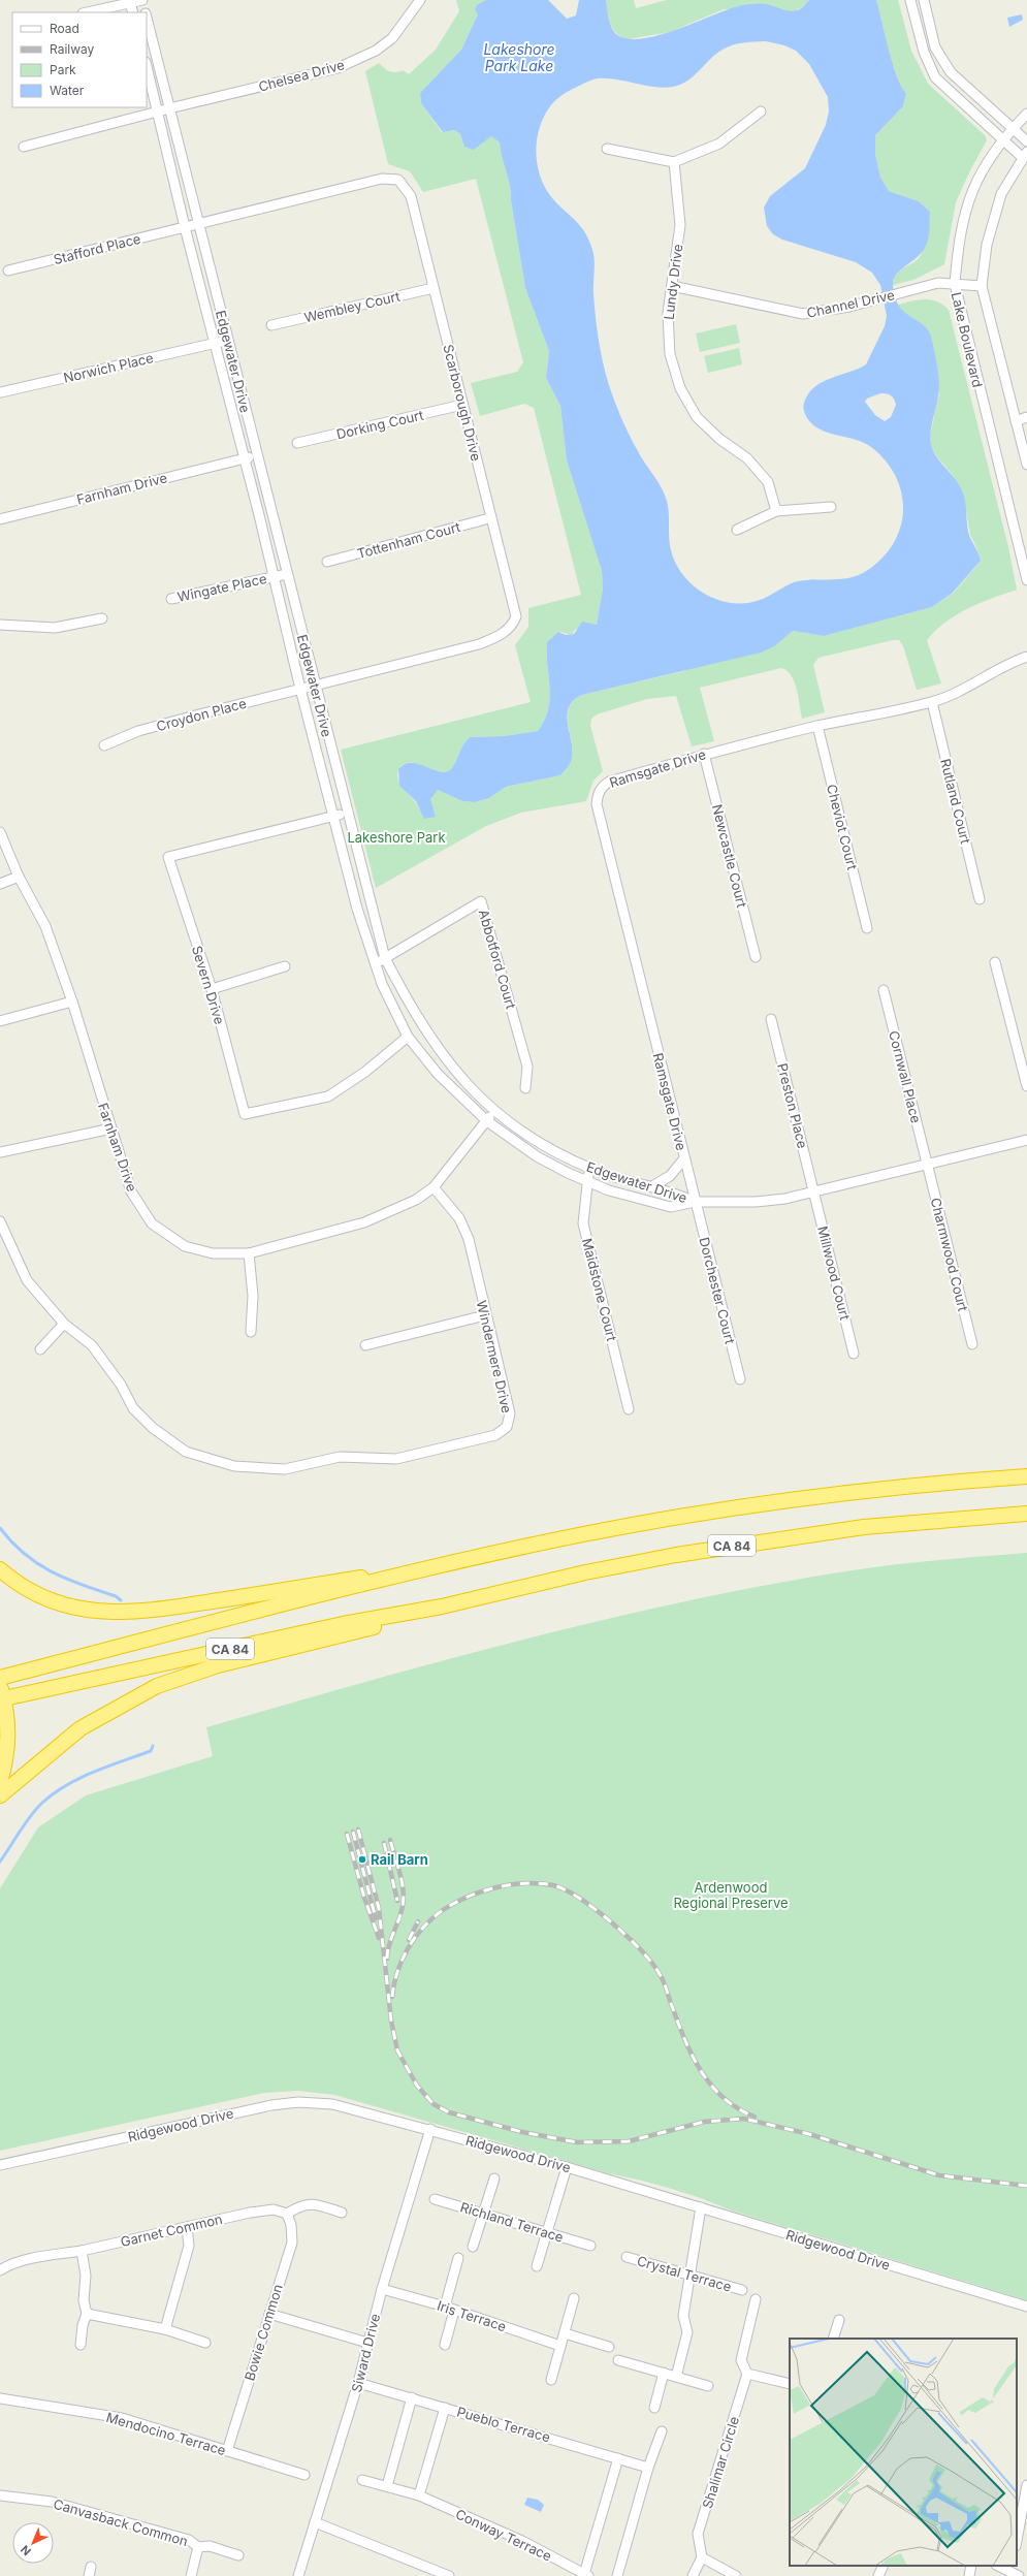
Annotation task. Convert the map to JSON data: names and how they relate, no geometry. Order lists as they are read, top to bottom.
{
  "streets": {
    "highway": ["CA 84"],
    "street": [
      "Chelsea Drive",
      "Stafford Place",
      "Lundy Drive",
      "Channel Drive",
      "Wembley Court",
      "Lake Boulevard",
      "Edgewater Drive",
      "Norwich Place",
      "Scarborough Drive",
      "Dorking Court",
      "Farnham Drive",
      "Tottenham Court",
      "Wingate Place",
      "Croydon Place",
      "Ramsgate Drive",
      "Rutland Court",
      "Cheviot Court",
      "Newcastle Court",
      "Abbotford Court",
      "Severn Drive",
      "Cornwall Place",
      "Preston Place",
      "Charmwood Court",
      "Millwood Court",
      "Maidstone Court",
      "Dorchester Court",
      "Windermere Drive",
      "Ridgewood Drive",
      "Richland Terrace",
      "Garnet Common",
      "Crystal Terrace",
      "Iris Terrace",
      "Bowie Common",
      "Siward Drive",
      "Pueblo Terrace",
      "Mendocino Terrace",
      "Shalimar Circle",
      "Canvasback Common",
      "Conway Terrace"
    ]
  },
  "crossings": [
    ["Chelsea Drive", "Edgewater Drive"],
    ["Stafford Place", "Edgewater Drive"],
    ["Stafford Place", "Scarborough Drive"],
    ["Lundy Drive", "Channel Drive"],
    ["Channel Drive", "Lake Boulevard"],
    ["Wembley Court", "Scarborough Drive"],
    ["Edgewater Drive", "Norwich Place"],
    ["Edgewater Drive", "Scarborough Drive"],
    ["Edgewater Drive", "Farnham Drive"],
    ["Edgewater Drive", "Wingate Place"],
    ["Edgewater Drive", "Croydon Place"],
    ["Edgewater Drive", "Ramsgate Drive"],
    ["Edgewater Drive", "Abbotford Court"],
    ["Edgewater Drive", "Severn Drive"],
    ["Edgewater Drive", "Cornwall Place"],
    ["Edgewater Drive", "Preston Place"],
    ["Edgewater Drive", "Charmwood Court"],
    ["Edgewater Drive", "Millwood Court"],
    ["Edgewater Drive", "Maidstone Court"],
    ["Edgewater Drive", "Dorchester Court"],
    ["Scarborough Drive", "Dorking Court"],
    ["Scarborough Drive", "Tottenham Court"],
    ["Scarborough Drive", "Croydon Place"],
    ["Farnham Drive", "Windermere Drive"],
    ["Ramsgate Drive", "Rutland Court"],
    ["Ramsgate Drive", "Cheviot Court"],
    ["Ramsgate Drive", "Newcastle Court"],
    ["Ramsgate Drive", "Dorchester Court"],
    ["Cornwall Place", "Charmwood Court"],
    ["Preston Place", "Millwood Court"],
    ["Ridgewood Drive", "Siward Drive"],
    ["Garnet Common", "Bowie Common"],
    ["Iris Terrace", "Siward Drive"],
    ["Bowie Common", "Mendocino Terrace"],
    ["Siward Drive", "Pueblo Terrace"]
  ],
  "water": ["Lakeshore Park Lake"],
  "parks": ["Lakeshore Park", "Ardenwood Regional Preserve"],
  "places": ["Rail Barn"],
  "legend": [
    "Road",
    "Railway",
    "Park",
    "Water"
  ],
  "north": "bottom left"
}
